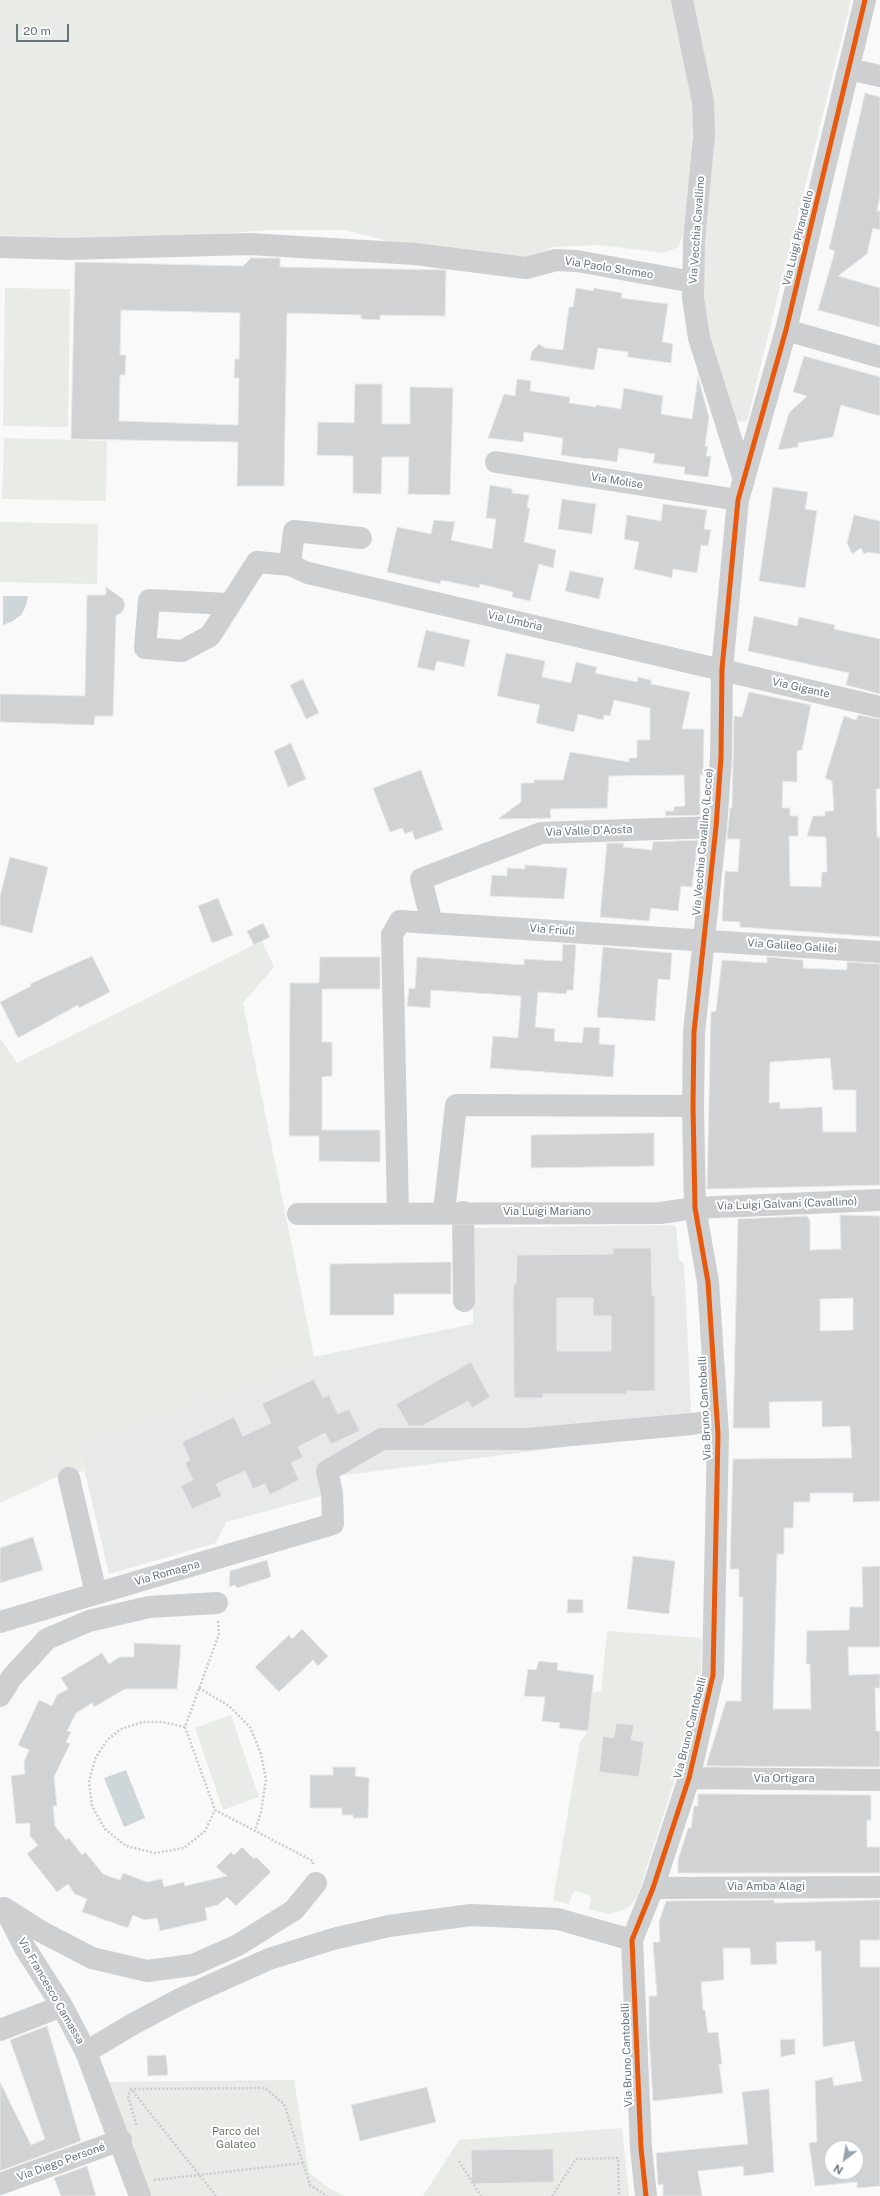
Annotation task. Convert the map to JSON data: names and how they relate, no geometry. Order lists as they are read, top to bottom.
{
  "streets": {
    "street": [
      "Via Vecchia Cavallino",
      "Via Luigi Pirandello",
      "Via Paolo Stomeo",
      "Via Molise",
      "Via Umbria",
      "Via Gigante",
      "Via Valle D'Aosta",
      "Via Vecchia Cavallino (Lecce)",
      "Via Friuli",
      "Via Galileo Galilei",
      "Via Luigi Galvani (Cavallino)",
      "Via Luigi Mariano",
      "Via Bruno Cantobelli",
      "Via Romagna",
      "Via Ortigara",
      "Via Amba Alagi",
      "Via Francesco Camassa",
      "Via Diego Personé"
    ]
  },
  "crossings": [
    ["Via Vecchia Cavallino", "Via Luigi Pirandello"],
    ["Via Vecchia Cavallino", "Via Paolo Stomeo"],
    ["Via Vecchia Cavallino", "Via Molise"],
    ["Via Vecchia Cavallino", "Via Vecchia Cavallino (Lecce)"],
    ["Via Luigi Pirandello", "Via Molise"],
    ["Via Luigi Pirandello", "Via Vecchia Cavallino (Lecce)"],
    ["Via Molise", "Via Vecchia Cavallino (Lecce)"],
    ["Via Umbria", "Via Gigante"],
    ["Via Umbria", "Via Vecchia Cavallino (Lecce)"],
    ["Via Gigante", "Via Vecchia Cavallino (Lecce)"],
    ["Via Valle D'Aosta", "Via Vecchia Cavallino (Lecce)"],
    ["Via Valle D'Aosta", "Via Friuli"],
    ["Via Vecchia Cavallino (Lecce)", "Via Friuli"],
    ["Via Vecchia Cavallino (Lecce)", "Via Galileo Galilei"],
    ["Via Vecchia Cavallino (Lecce)", "Via Luigi Galvani (Cavallino)"],
    ["Via Vecchia Cavallino (Lecce)", "Via Luigi Mariano"],
    ["Via Vecchia Cavallino (Lecce)", "Via Bruno Cantobelli"],
    ["Via Friuli", "Via Galileo Galilei"],
    ["Via Friuli", "Via Luigi Mariano"],
    ["Via Luigi Galvani (Cavallino)", "Via Luigi Mariano"],
    ["Via Luigi Galvani (Cavallino)", "Via Bruno Cantobelli"],
    ["Via Luigi Mariano", "Via Bruno Cantobelli"],
    ["Via Bruno Cantobelli", "Via Romagna"],
    ["Via Bruno Cantobelli", "Via Ortigara"],
    ["Via Bruno Cantobelli", "Via Amba Alagi"],
    ["Via Francesco Camassa", "Via Diego Personé"]
  ],
  "parks": ["Parco del Galateo"],
  "scale_bar": "20 m",
  "north": "bottom left"
}
